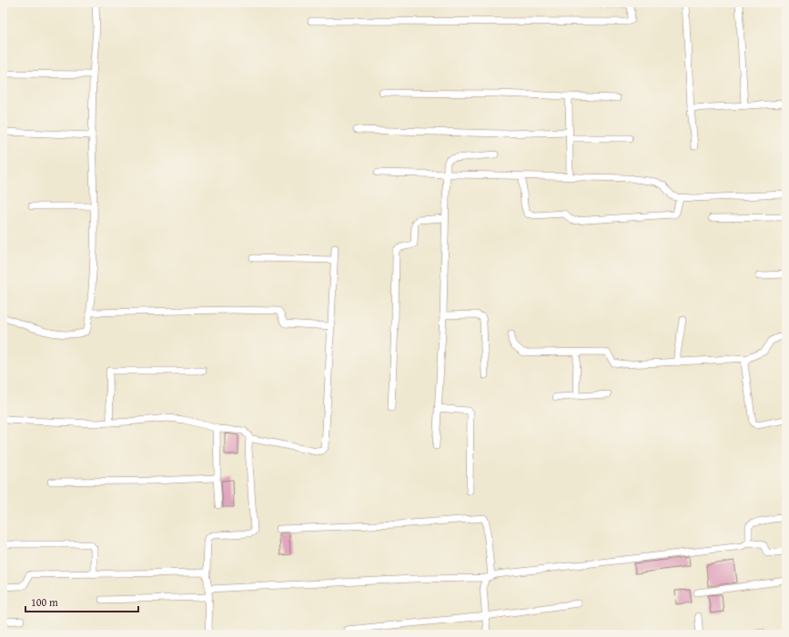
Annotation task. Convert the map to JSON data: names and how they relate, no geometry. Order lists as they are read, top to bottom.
{
  "scale_bar": "100 m"
}
